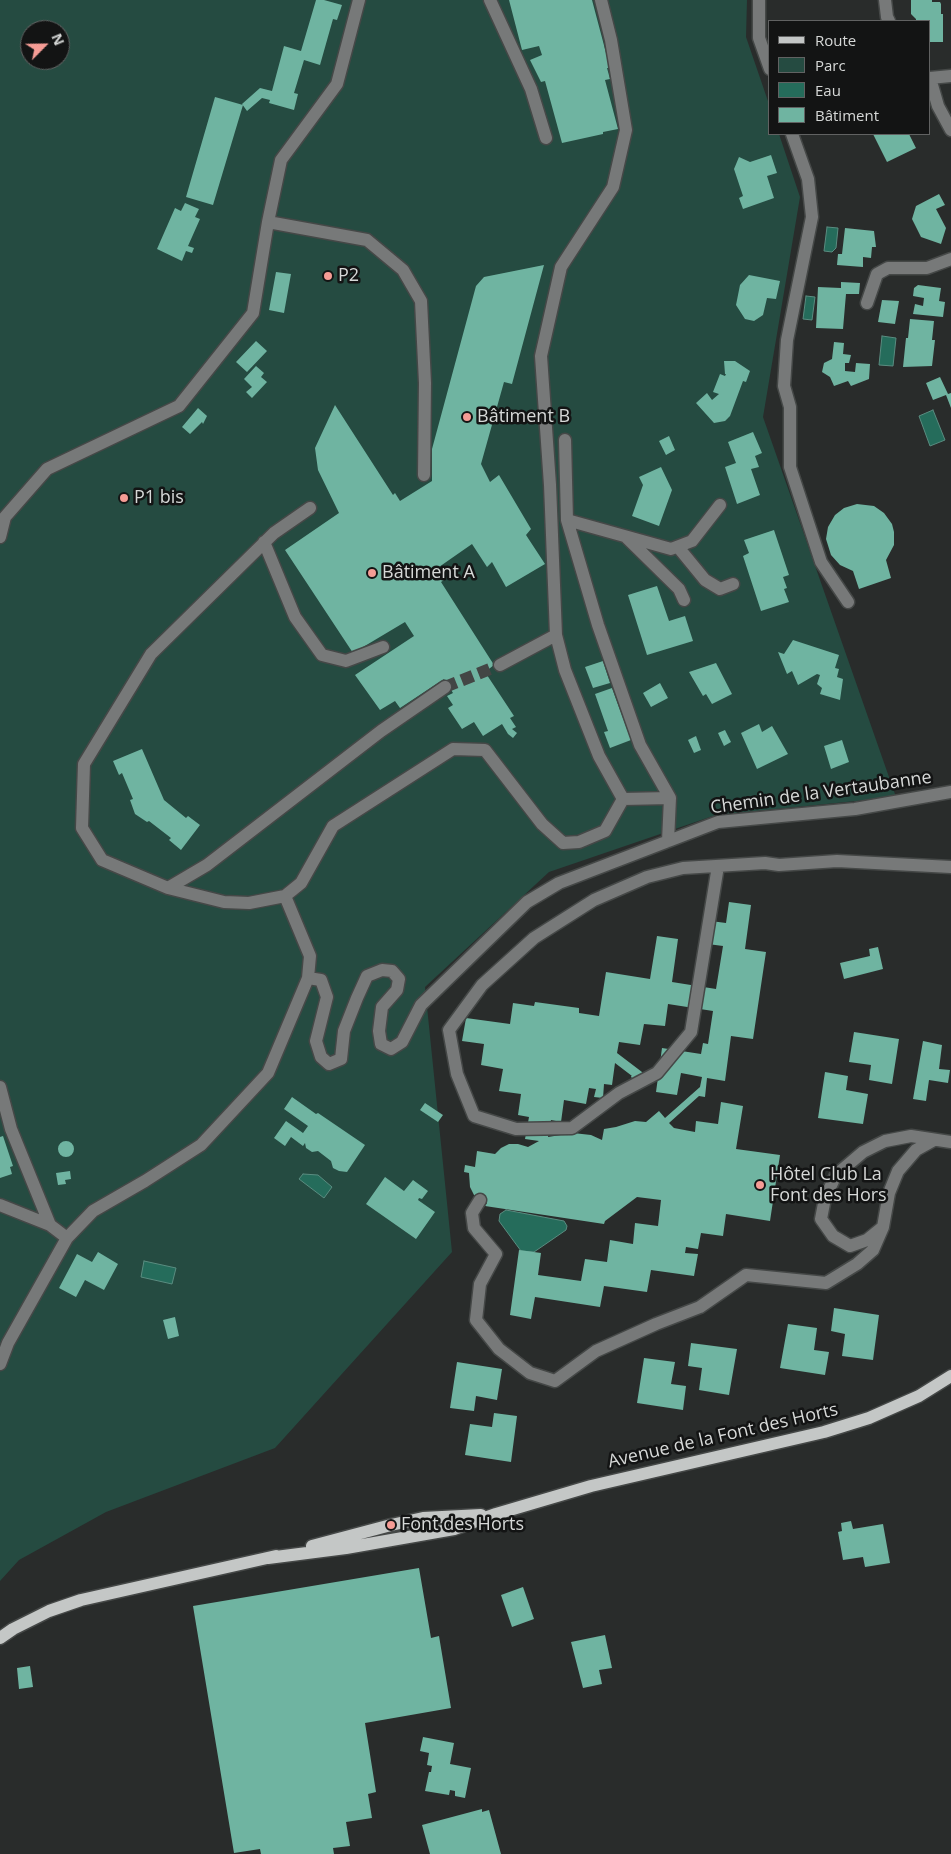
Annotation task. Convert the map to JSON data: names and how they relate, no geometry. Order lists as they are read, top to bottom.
{
  "streets": {
    "main road": ["Avenue de la Font des Horts"],
    "street": ["Chemin de la Vertaubanne"]
  },
  "places": [
    "P2",
    "Bâtiment B",
    "P1 bis",
    "Bâtiment A",
    "Hôtel Club La Font des Hors",
    "Font des Horts"
  ],
  "legend": [
    "Route",
    "Parc",
    "Eau",
    "Bâtiment"
  ],
  "north": "top right"
}
